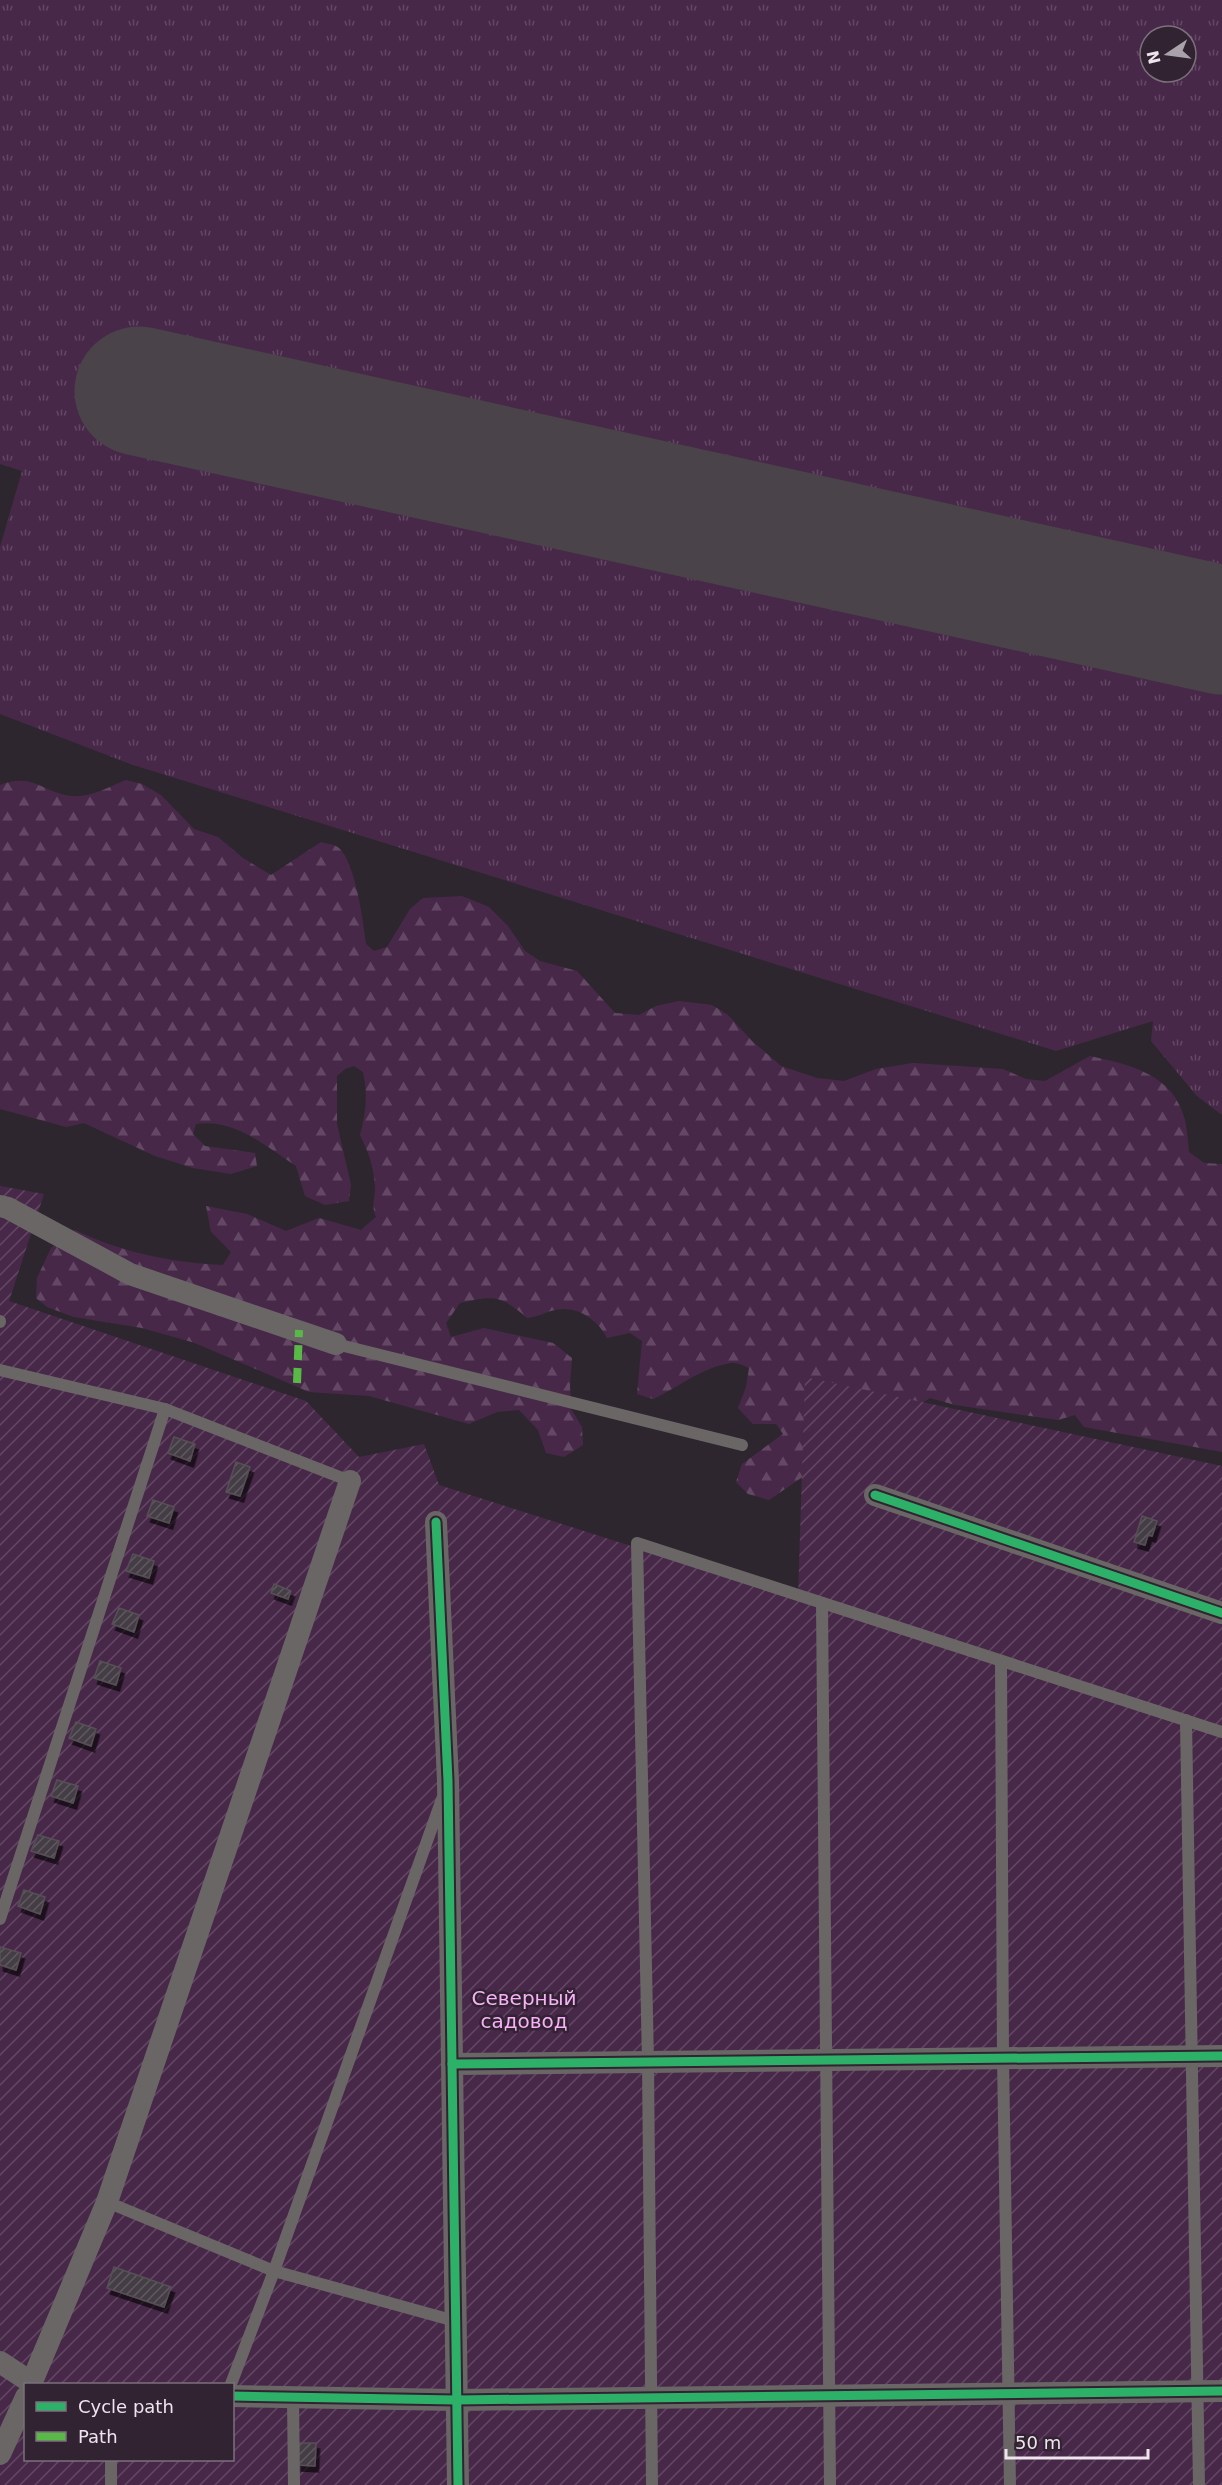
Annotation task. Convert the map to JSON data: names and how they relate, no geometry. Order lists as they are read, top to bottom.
{
  "parks": ["Северный садовод"],
  "legend": ["Cycle path", "Path"],
  "scale_bar": "50 m",
  "north": "left"
}
